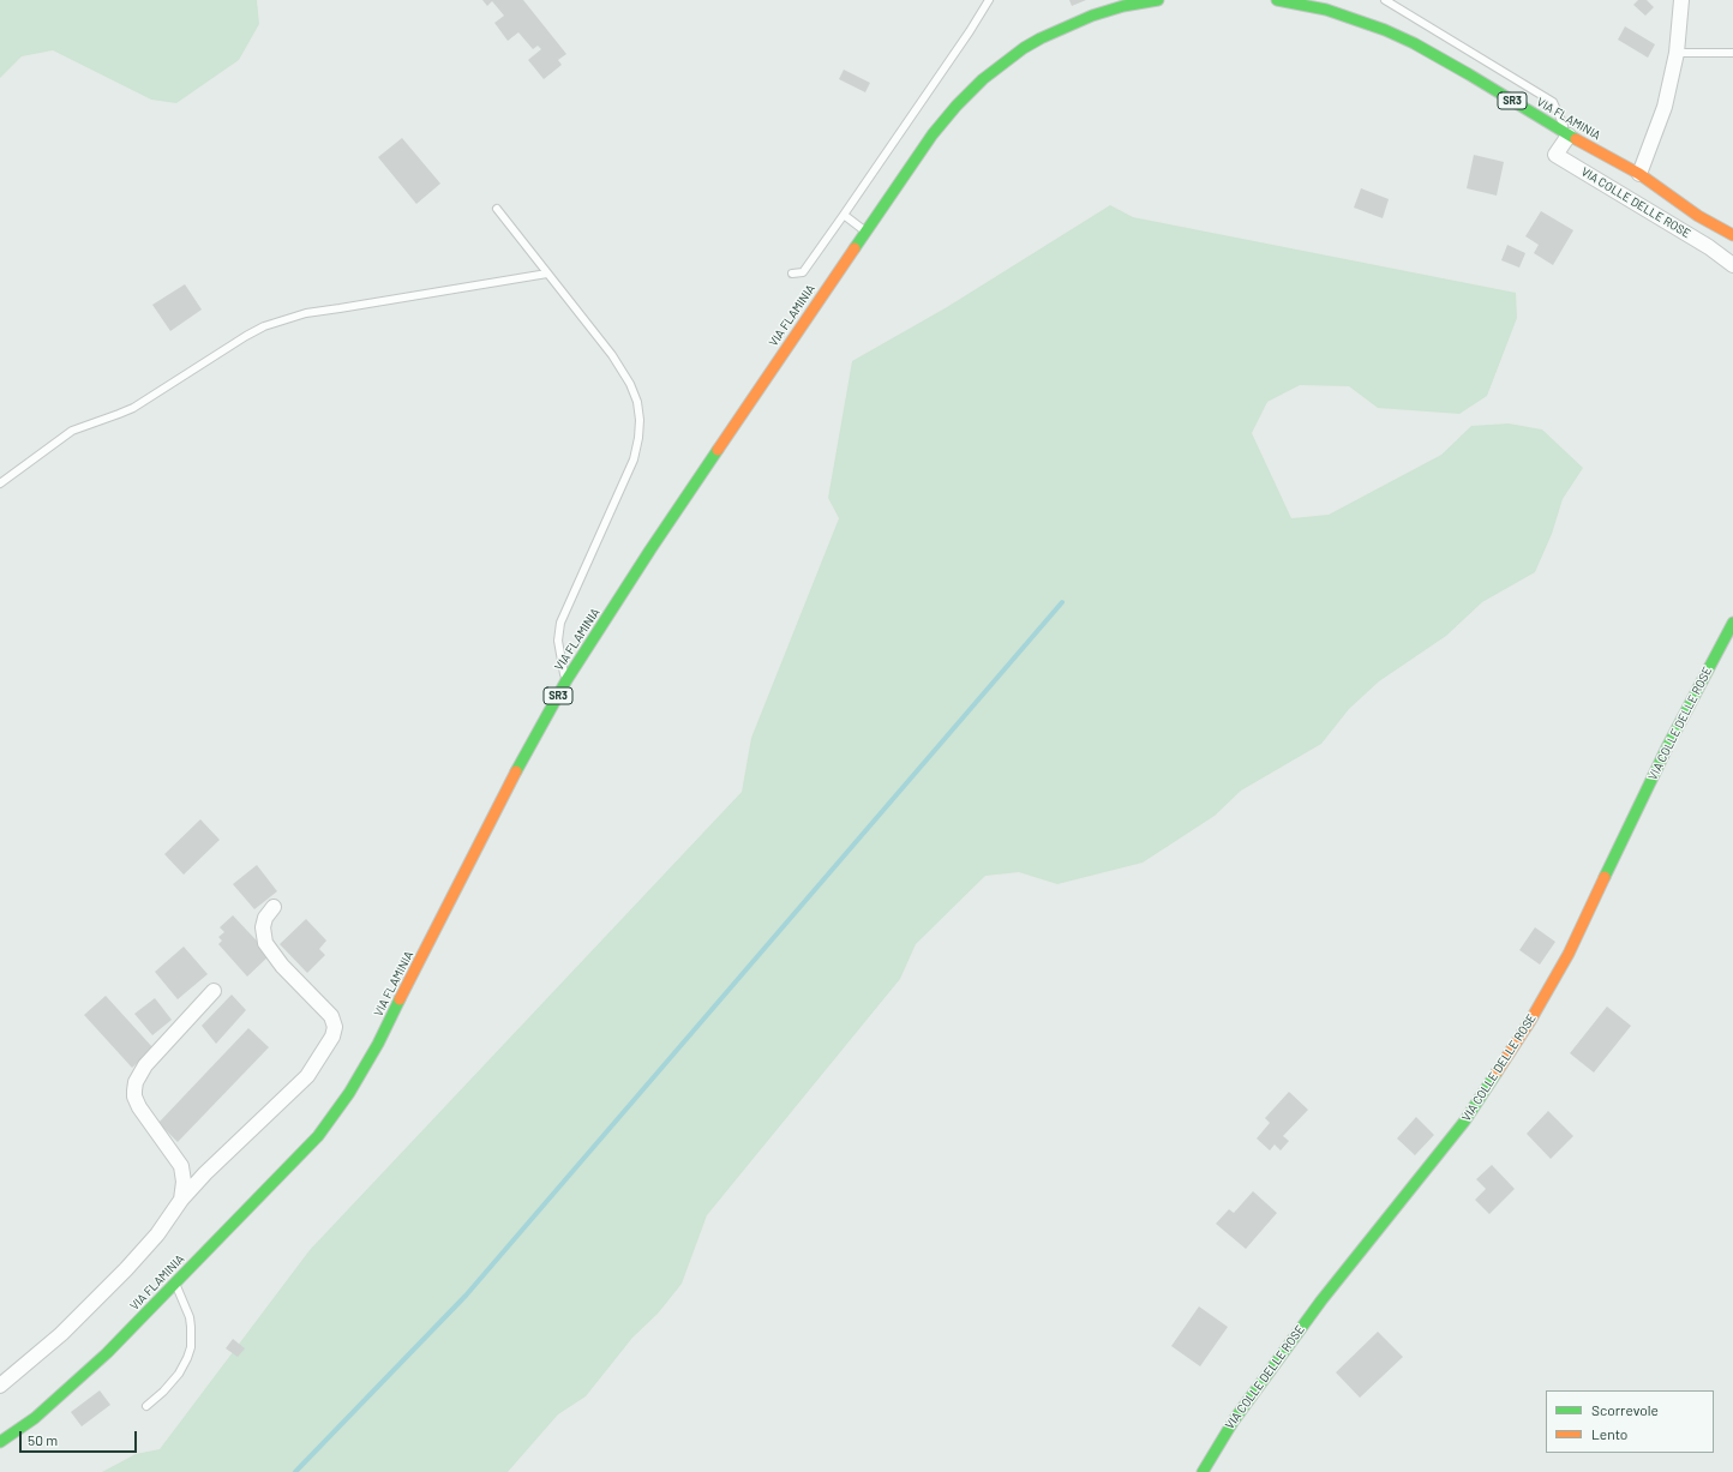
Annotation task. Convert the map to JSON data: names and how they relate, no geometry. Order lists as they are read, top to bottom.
{
  "streets": {
    "main road": ["SR3", "VIA FLAMINIA", "VIA COLLE DELLE ROSE"]
  },
  "crossings": [
    ["VIA FLAMINIA", "VIA COLLE DELLE ROSE"]
  ],
  "legend": ["Scorrevole", "Lento"],
  "scale_bar": "50 m"
}
